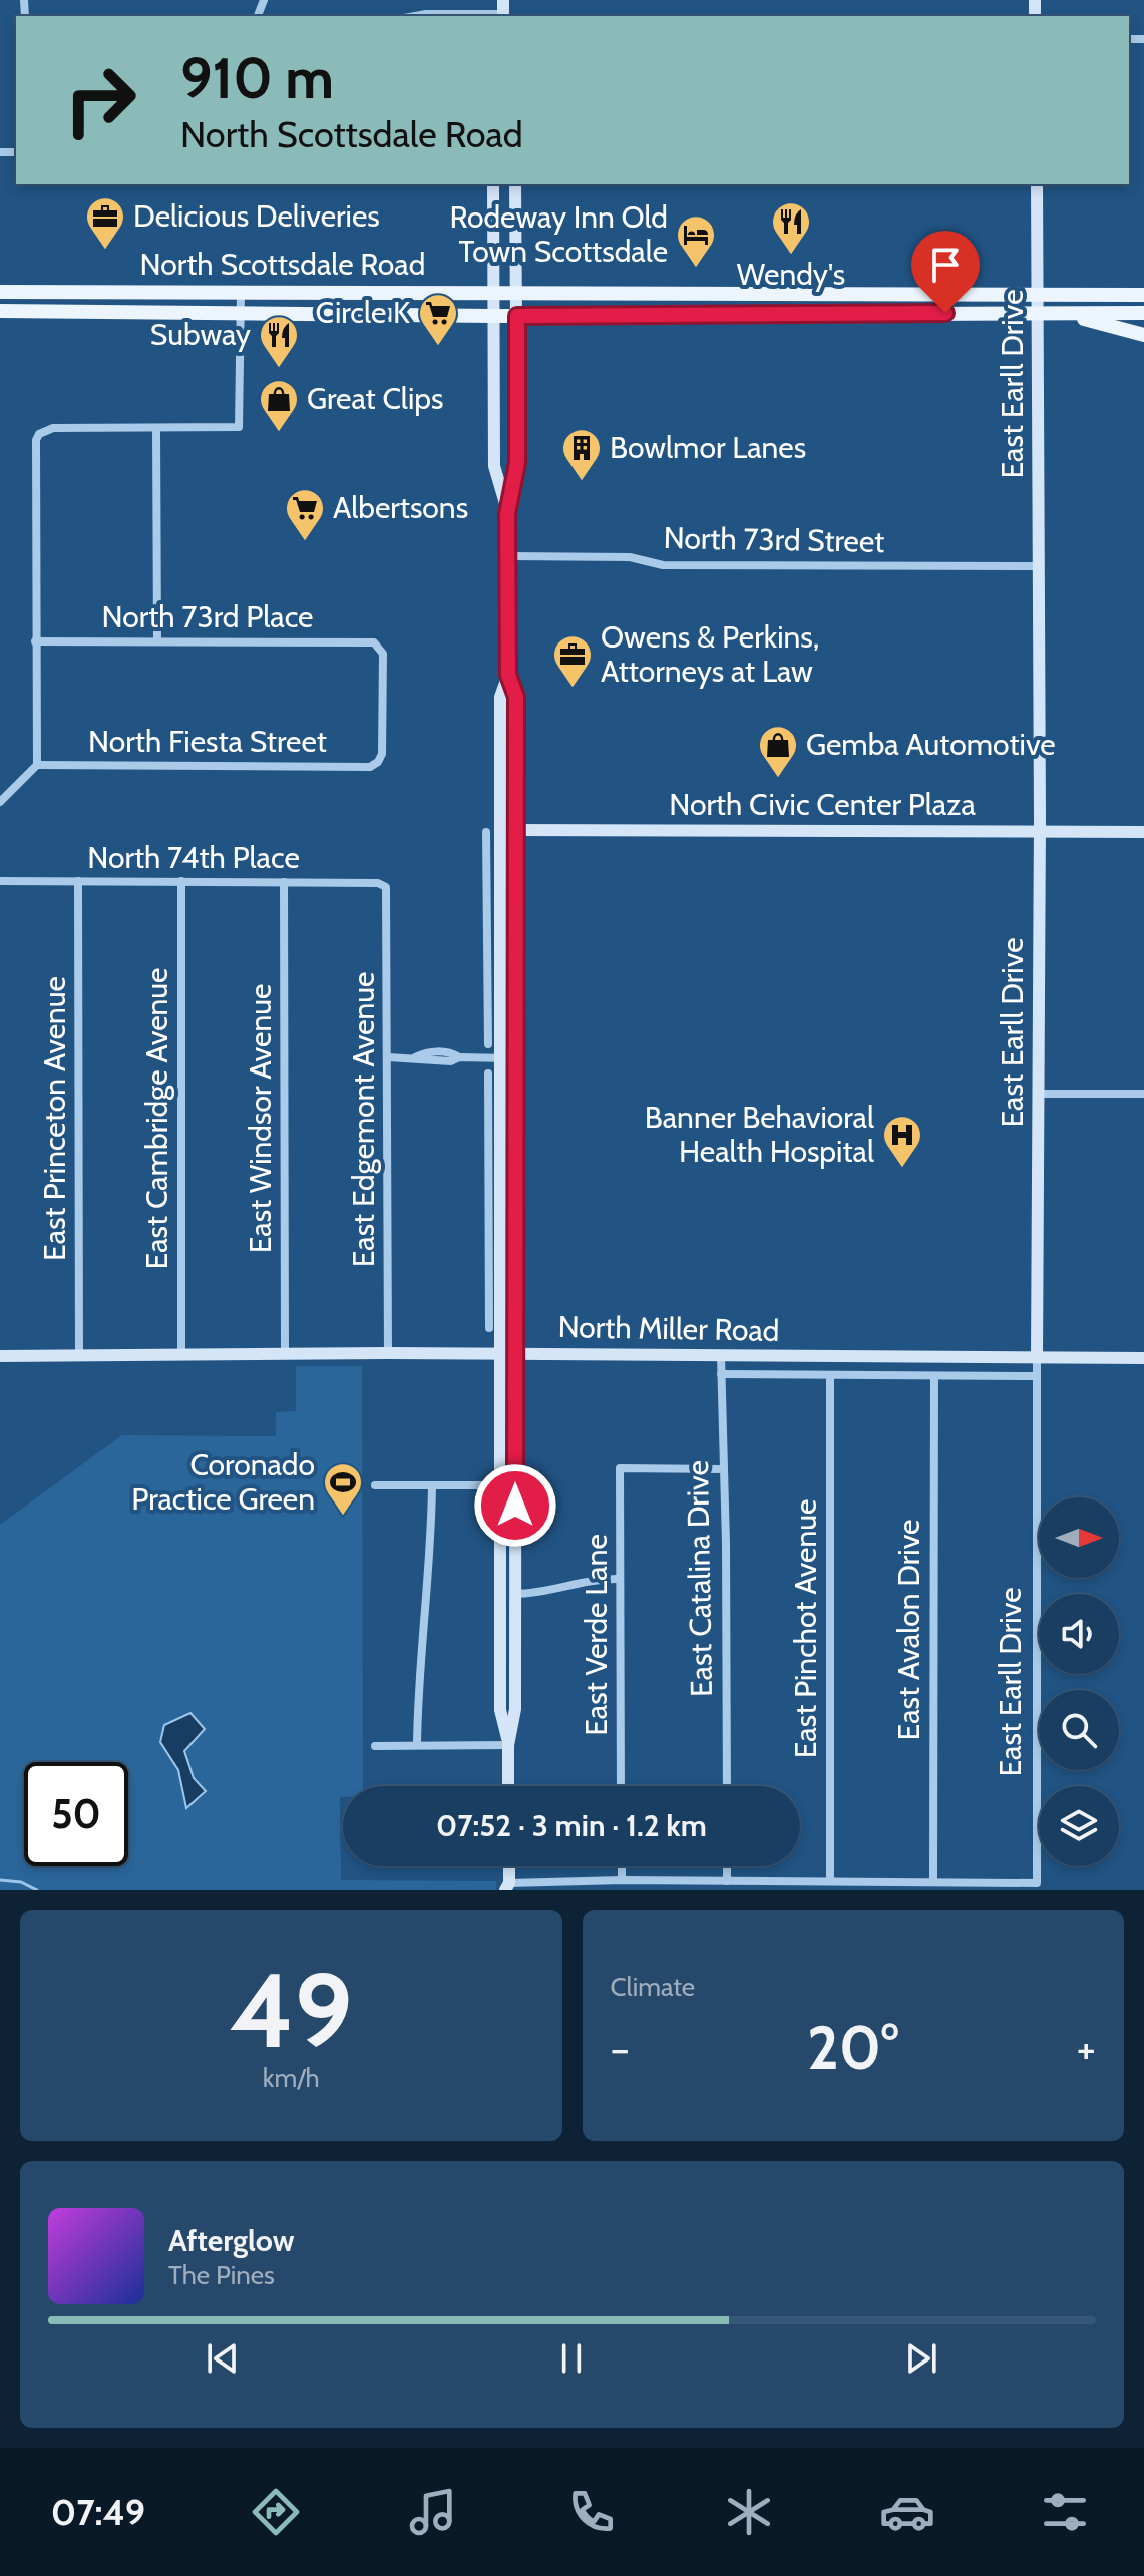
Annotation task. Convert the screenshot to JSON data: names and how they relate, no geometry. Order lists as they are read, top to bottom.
{
  "streets": {
    "main road": [
      "North Scottsdale Road",
      "East Earll Drive",
      "North Civic Center Plaza",
      "North Miller Road"
    ],
    "street": [
      "North 73rd Street",
      "North 73rd Place",
      "North Fiesta Street",
      "North 74th Place",
      "East Princeton Avenue",
      "East Cambridge Avenue",
      "East Windsor Avenue",
      "East Edgemont Avenue",
      "East Catalina Drive",
      "East Pinchot Avenue",
      "East Avalon Drive",
      "East Verde Lane"
    ]
  },
  "crossings": [
    ["North Scottsdale Road", "East Earll Drive"],
    ["East Earll Drive", "North 73rd Street"],
    ["East Earll Drive", "North Civic Center Plaza"],
    ["East Earll Drive", "North Miller Road"],
    ["East Earll Drive", "East Avalon Drive"],
    ["North 73rd Place", "North Fiesta Street"],
    ["North 74th Place", "East Princeton Avenue"],
    ["North 74th Place", "East Cambridge Avenue"],
    ["North 74th Place", "East Windsor Avenue"],
    ["North 74th Place", "East Edgemont Avenue"],
    ["East Princeton Avenue", "North Miller Road"],
    ["East Cambridge Avenue", "North Miller Road"],
    ["East Windsor Avenue", "North Miller Road"],
    ["East Edgemont Avenue", "North Miller Road"],
    ["North Miller Road", "East Catalina Drive"],
    ["North Miller Road", "East Pinchot Avenue"],
    ["North Miller Road", "East Avalon Drive"],
    ["East Catalina Drive", "East Verde Lane"]
  ],
  "places": {
    "office": ["Delicious Deliveries", "Owens & Perkins, Attorneys at Law"],
    "restaurant": ["Wendy's", "Subway"],
    "hotel": ["Rodeway Inn Old Town Scottsdale"],
    "supermarket": ["Circle K", "Albertsons"],
    "shop": ["Great Clips", "Gemba Automotive"],
    "building": ["Bowlmor Lanes"],
    "hospital": ["Banner Behavioral Health Hospital"],
    "sports": ["Coronado Practice Green"]
  },
  "north": "right",
  "page": {
    "turn": ["910 m", "North Scottsdale Road"],
    "limit": "50",
    "trip": "07:52 · 3 min · 1.2 km",
    "tile": [
      ["49", "km/h"],
      "Climate"
    ],
    "heat": ["−", "20°", "+"],
    "song": ["Afterglow", "The Pines"],
    "tabs": "07:49"
  }
}
